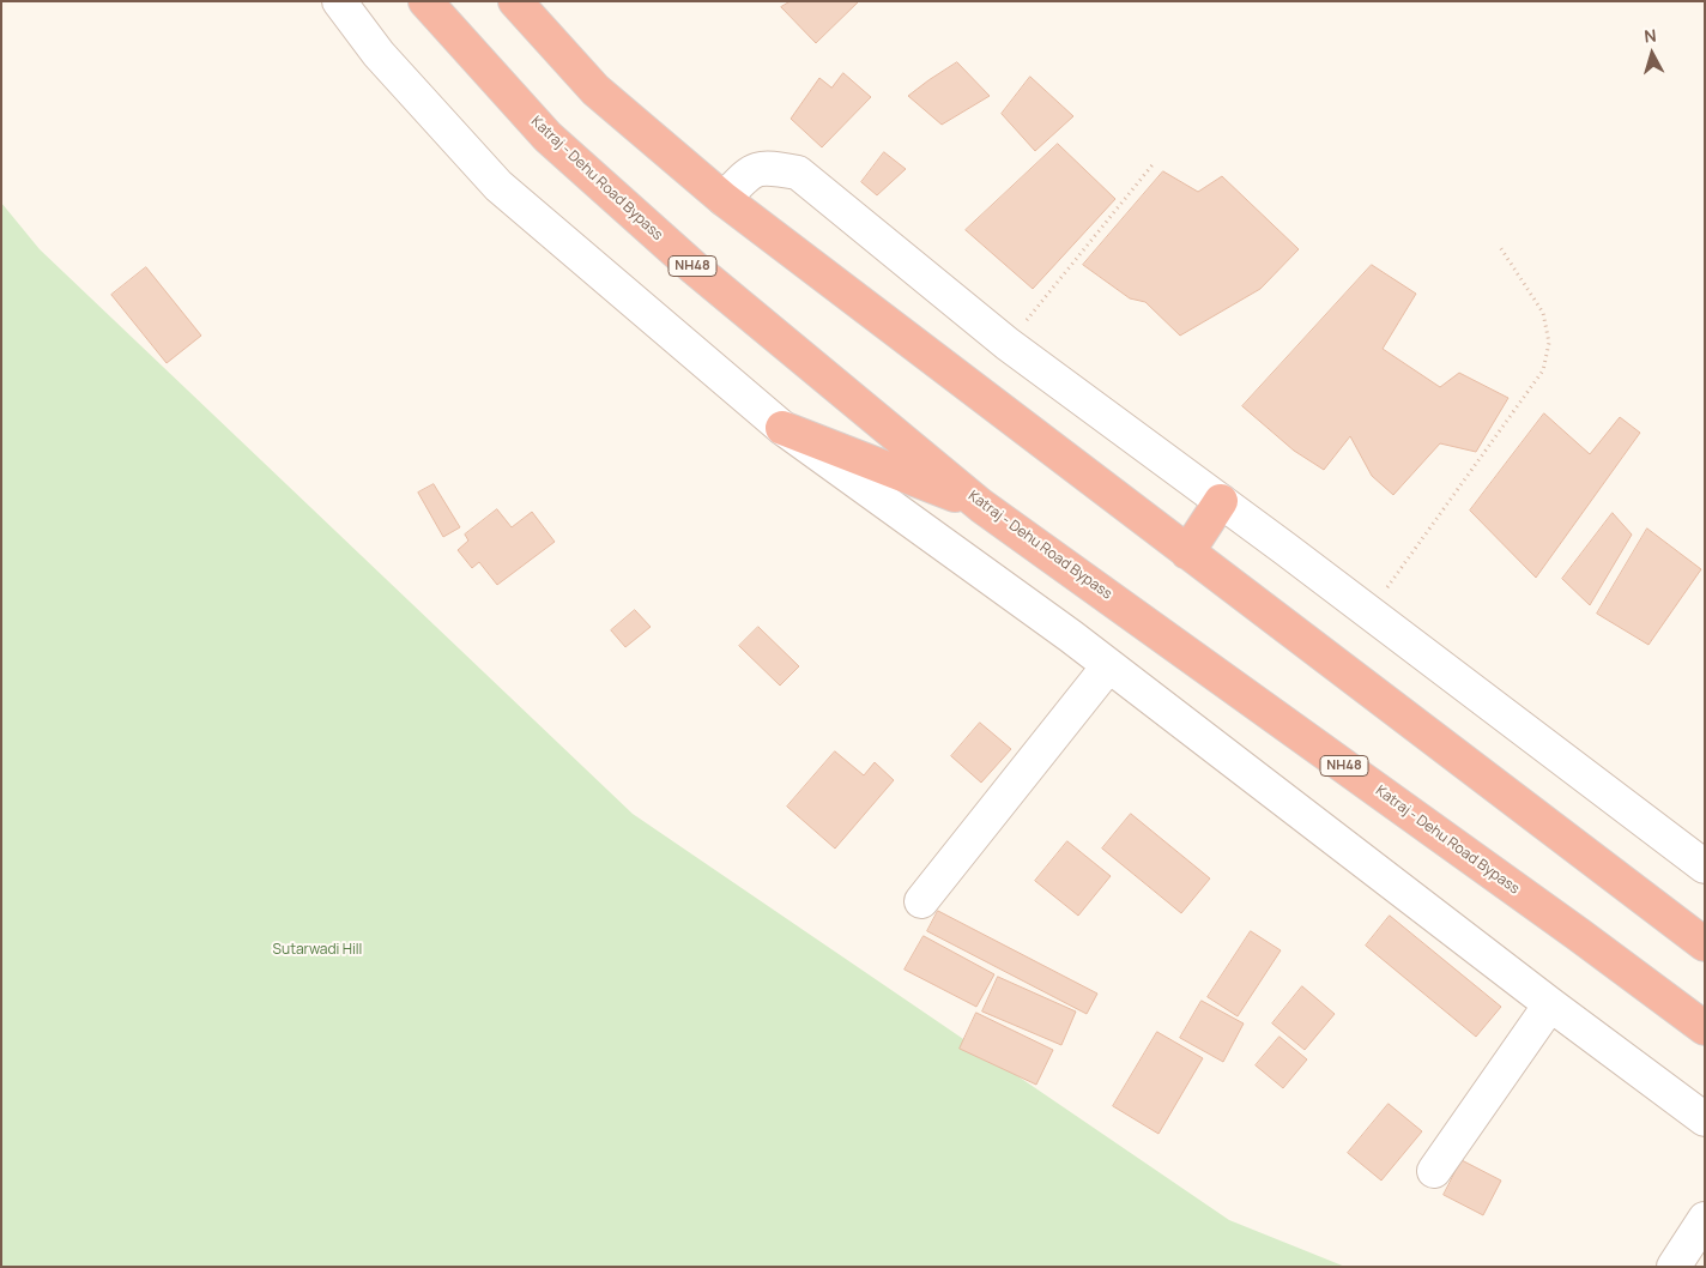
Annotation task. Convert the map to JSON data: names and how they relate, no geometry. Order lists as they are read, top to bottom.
{
  "streets": {
    "highway": ["Katraj - Dehu Road Bypass", "NH48"]
  },
  "parks": ["Sutarwadi Hill"],
  "north": "top"
}
